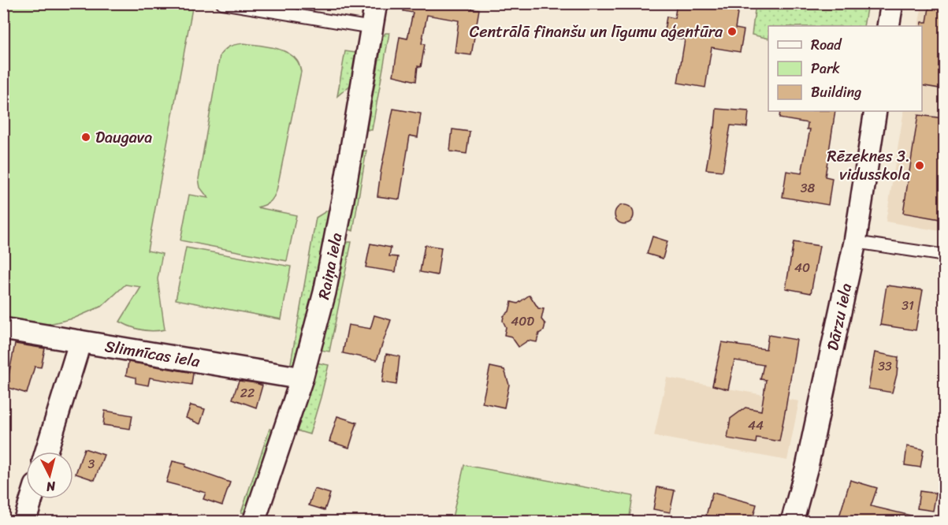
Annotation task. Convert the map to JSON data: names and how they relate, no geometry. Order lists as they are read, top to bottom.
{
  "streets": {
    "street": ["Raiņa iela", "Dārzu iela", "Slimnīcas iela"]
  },
  "crossings": [
    ["Raiņa iela", "Slimnīcas iela"]
  ],
  "places": ["Centrālā finanšu un līgumu aģentūra", "Daugava", "Rēzeknes 3. vidusskola"],
  "house_numbers": [
    "38",
    "40",
    "31",
    "40D",
    "33",
    "22",
    "44",
    "3"
  ],
  "legend": ["Road", "Park", "Building"],
  "north": "bottom"
}
